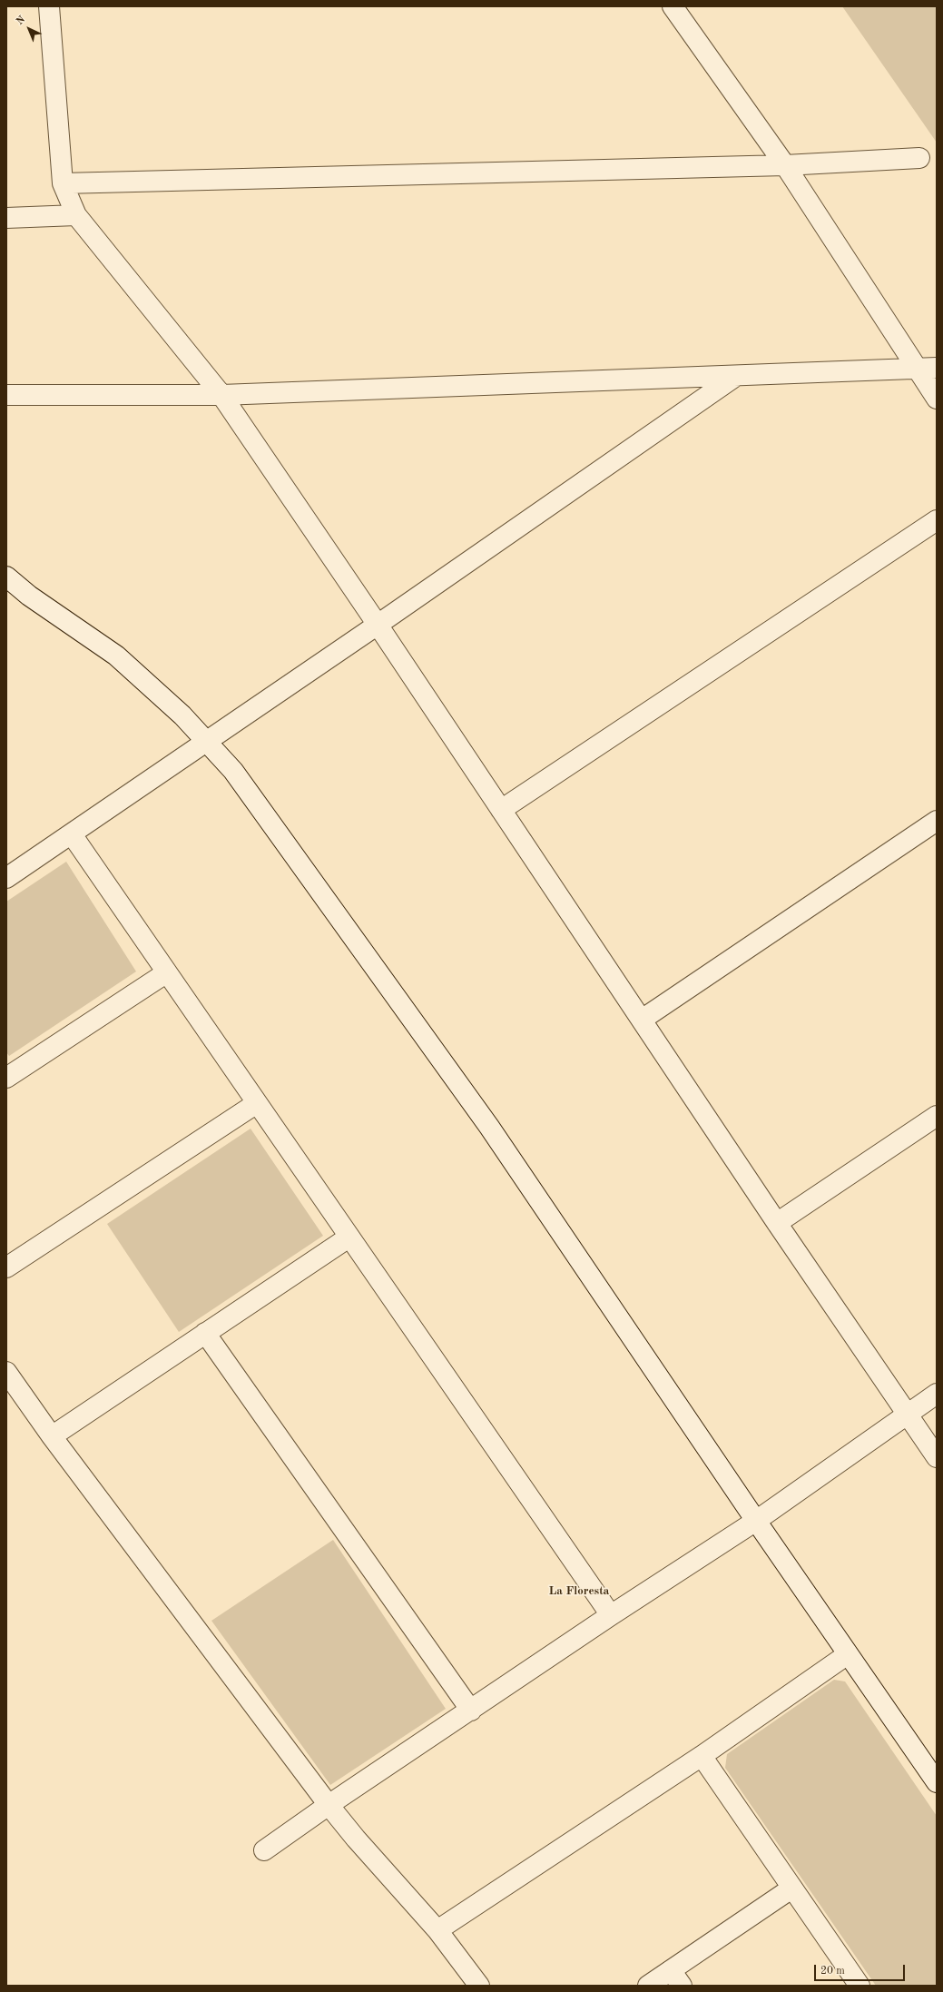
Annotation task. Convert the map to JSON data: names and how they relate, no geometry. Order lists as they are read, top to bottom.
{
  "districts": ["La Floresta"],
  "scale_bar": "20 m",
  "north": "top left"
}
